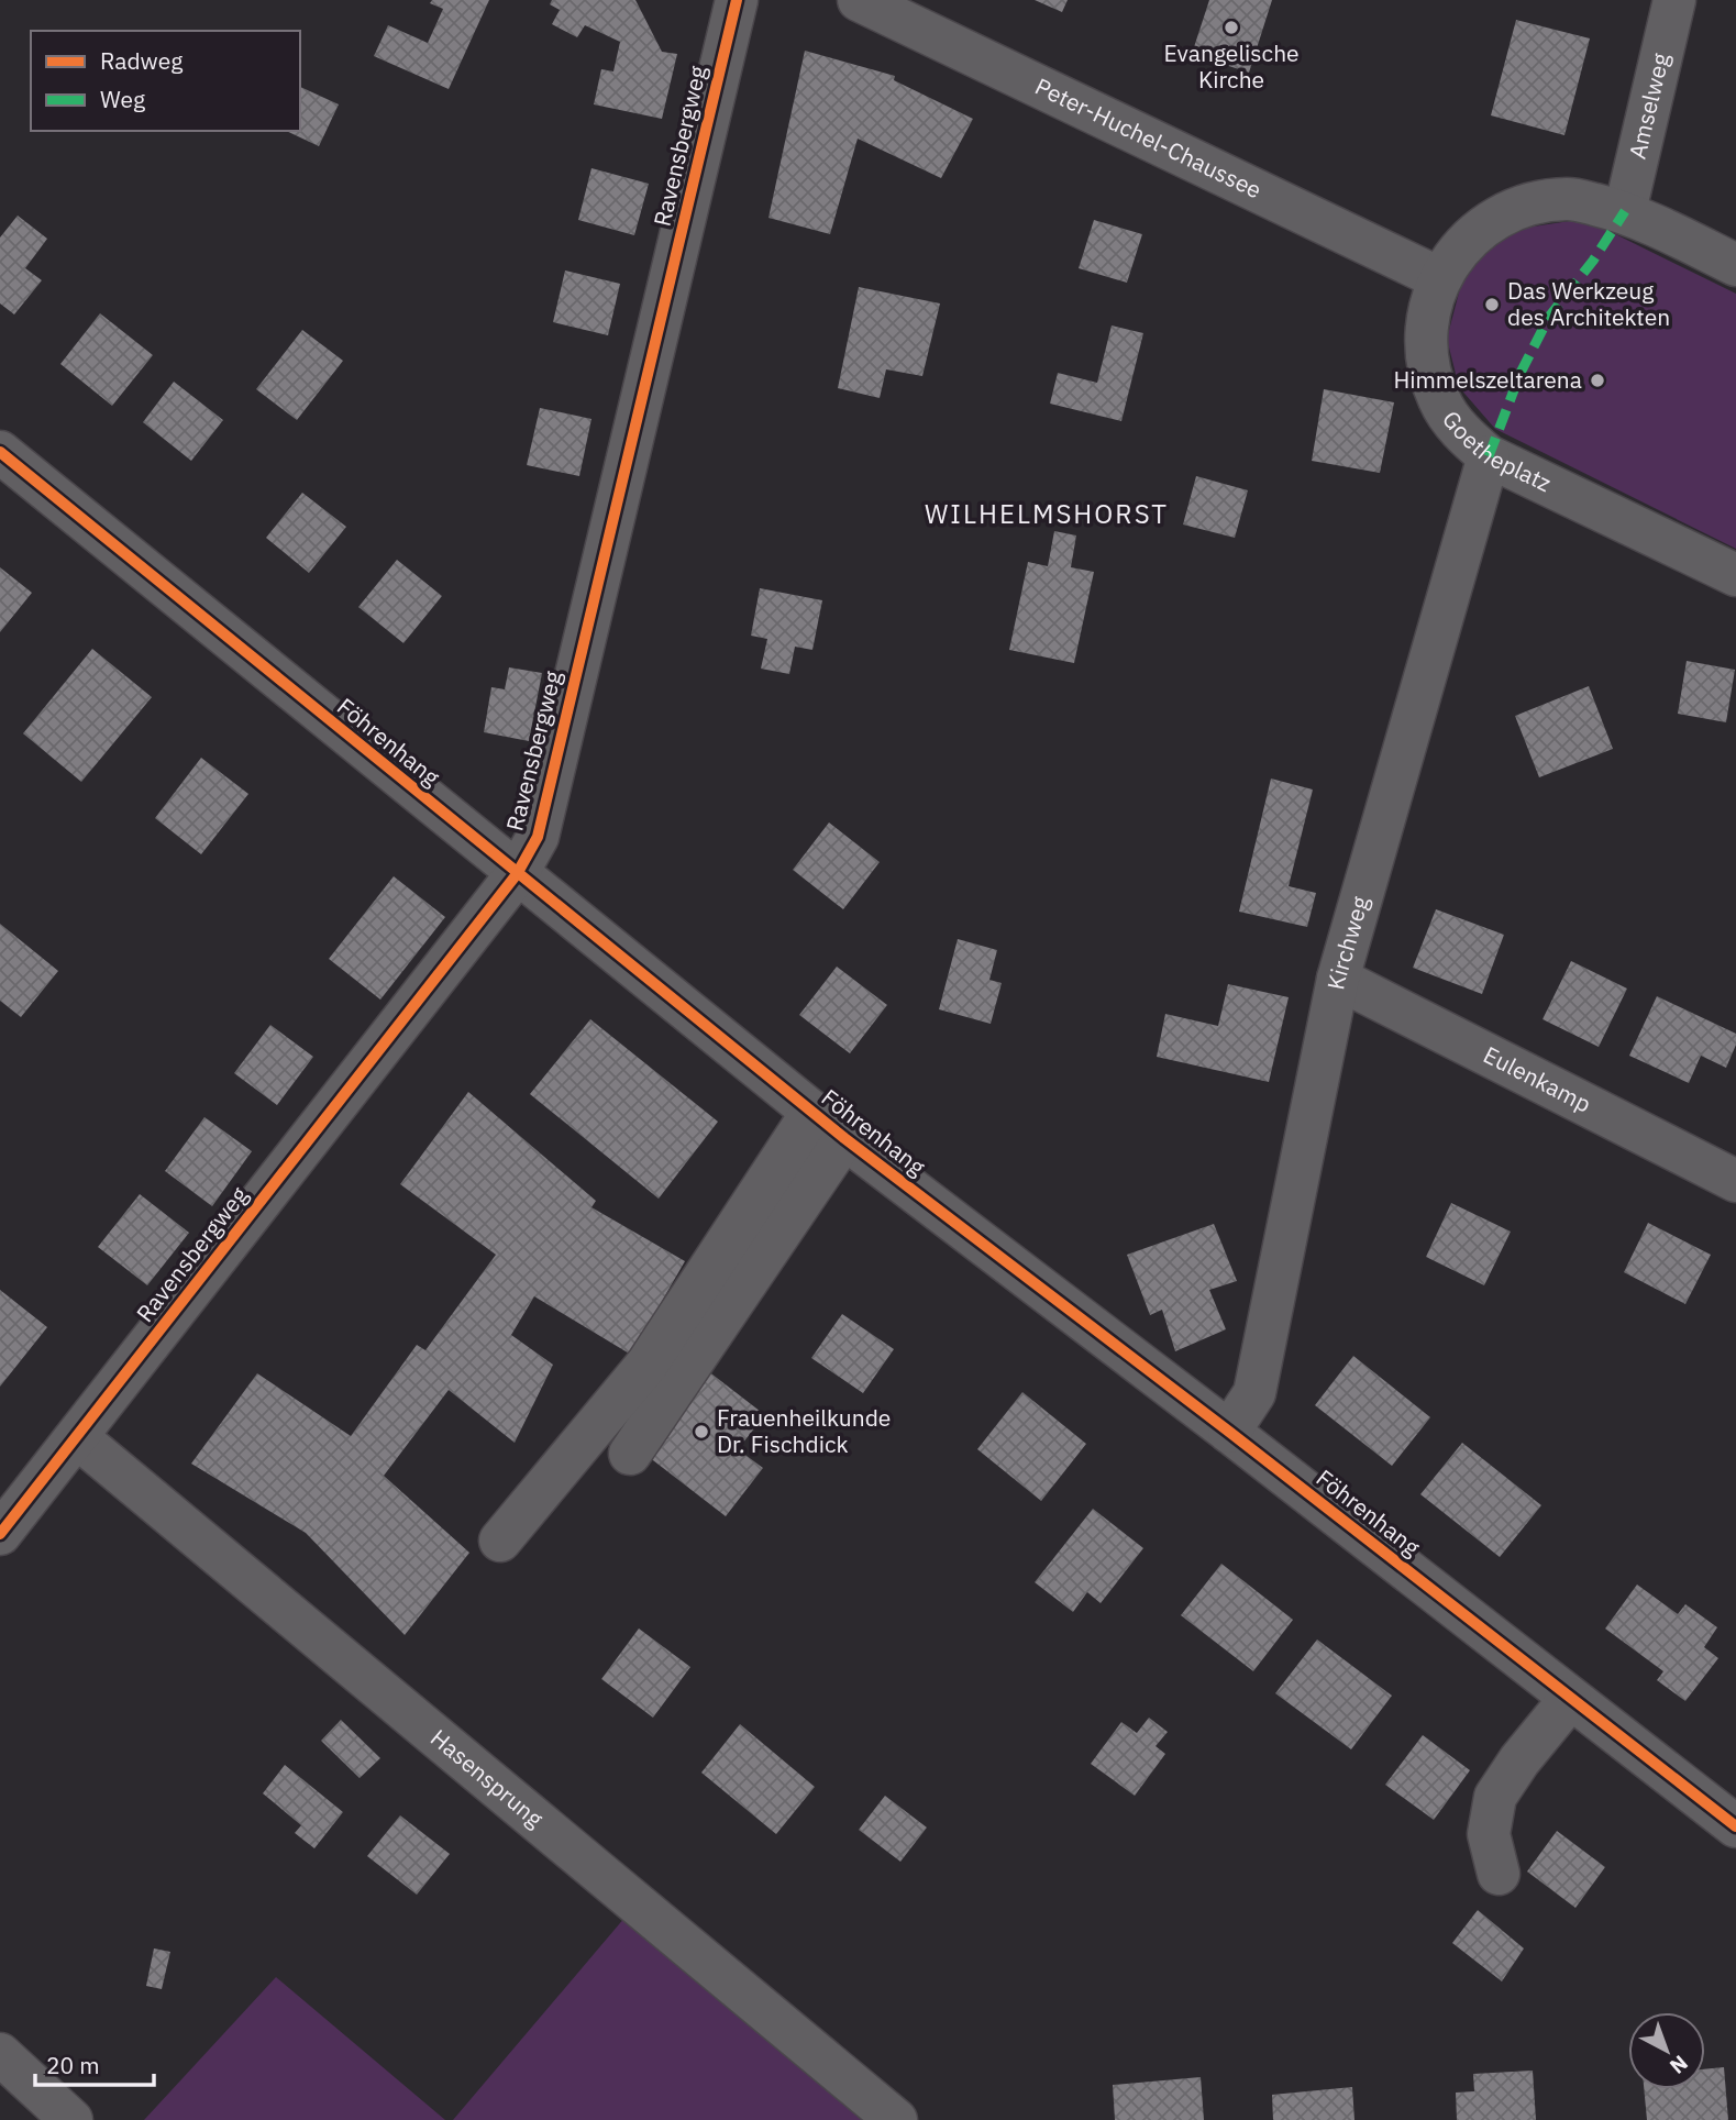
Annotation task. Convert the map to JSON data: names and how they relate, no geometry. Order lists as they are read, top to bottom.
{
  "streets": {
    "street": [
      "Amselweg",
      "Peter-Huchel-Chaussee",
      "Ravensbergweg",
      "Goetheplatz",
      "Föhrenhang",
      "Kirchweg",
      "Eulenkamp",
      "Hasensprung"
    ]
  },
  "crossings": [
    ["Amselweg", "Goetheplatz"],
    ["Peter-Huchel-Chaussee", "Goetheplatz"],
    ["Ravensbergweg", "Föhrenhang"],
    ["Ravensbergweg", "Hasensprung"],
    ["Goetheplatz", "Kirchweg"],
    ["Föhrenhang", "Kirchweg"],
    ["Kirchweg", "Eulenkamp"]
  ],
  "districts": ["WILHELMSHORST"],
  "places": [
    "Evangelische Kirche",
    "Das Werkzeug des Architekten",
    "Himmelszeltarena",
    "Frauenheilkunde Dr. Fischdick"
  ],
  "legend": ["Radweg", "Weg"],
  "scale_bar": "20 m",
  "north": "bottom right"
}
